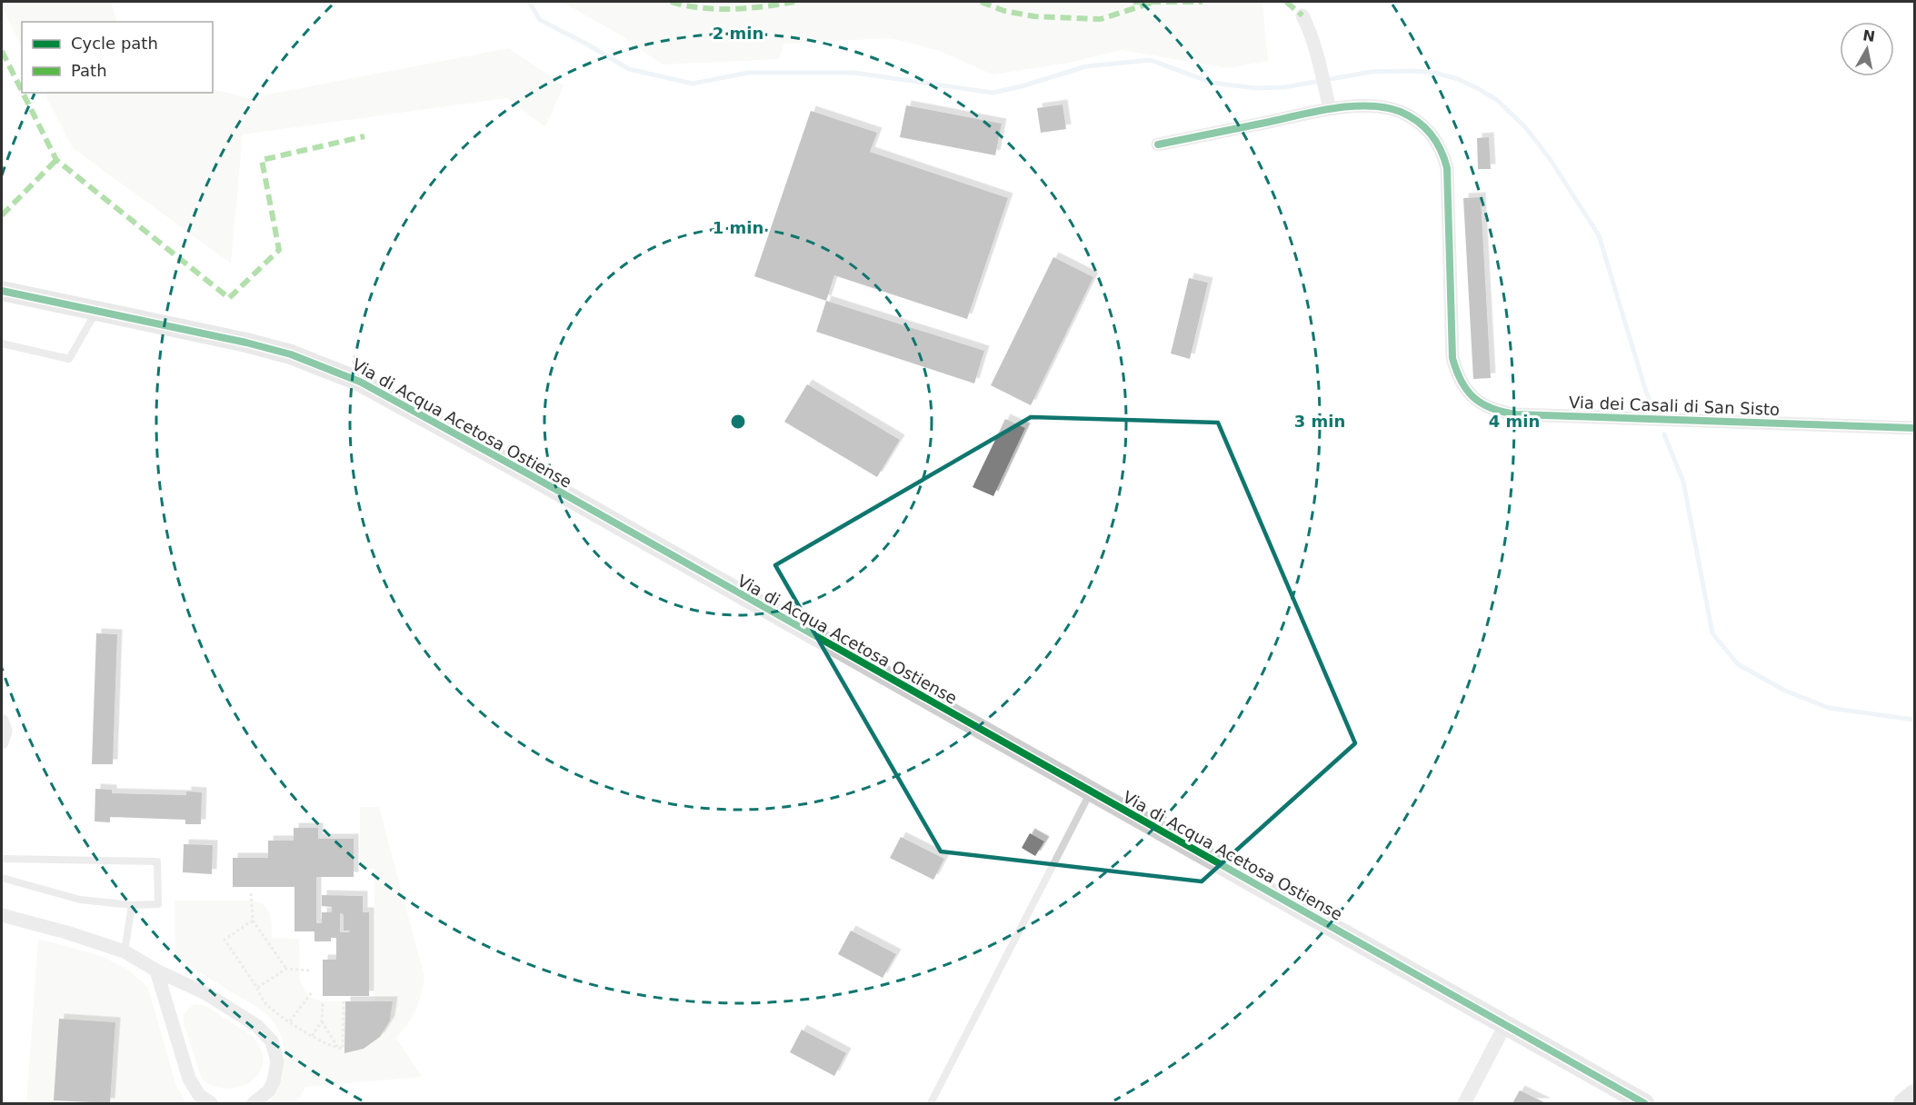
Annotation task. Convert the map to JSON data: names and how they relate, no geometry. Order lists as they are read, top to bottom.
{
  "streets": {
    "street": ["Via dei Casali di San Sisto", "Via di Acqua Acetosa Ostiense"]
  },
  "legend": ["Cycle path", "Path"],
  "north": "top",
  "rings": [
    "2 min",
    "1 min",
    "3 min",
    "4 min"
  ]
}
